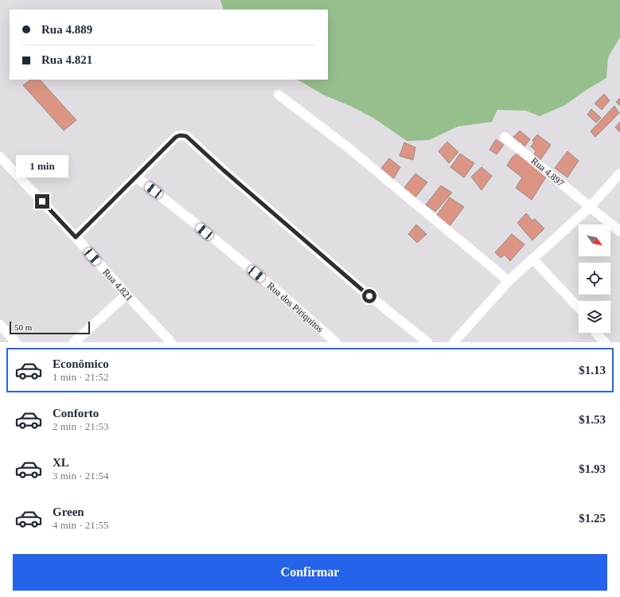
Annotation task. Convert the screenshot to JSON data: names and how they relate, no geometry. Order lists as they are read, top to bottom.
{
  "streets": {
    "street": ["Rua 4.897", "Rua 4.821", "Rua dos Piriquitos"]
  },
  "scale_bar": "50 m",
  "north": "bottom right",
  "page": {
    "banner": ["Rua 4.889", "Rua 4.821"],
    "bubble": "1 min",
    "scale": "50 m",
    "list": [
      {
        "name": "Econômico",
        "note": "1 min · 21:52",
        "value": "$1.13"
      },
      {
        "name": "Conforto",
        "note": "2 min · 21:53",
        "value": "$1.53"
      },
      {
        "name": "XL",
        "note": "3 min · 21:54",
        "value": "$1.93"
      },
      {
        "name": "Green",
        "note": "4 min · 21:55",
        "value": "$1.25"
      }
    ],
    "buttons": "Confirmar"
  }
}
